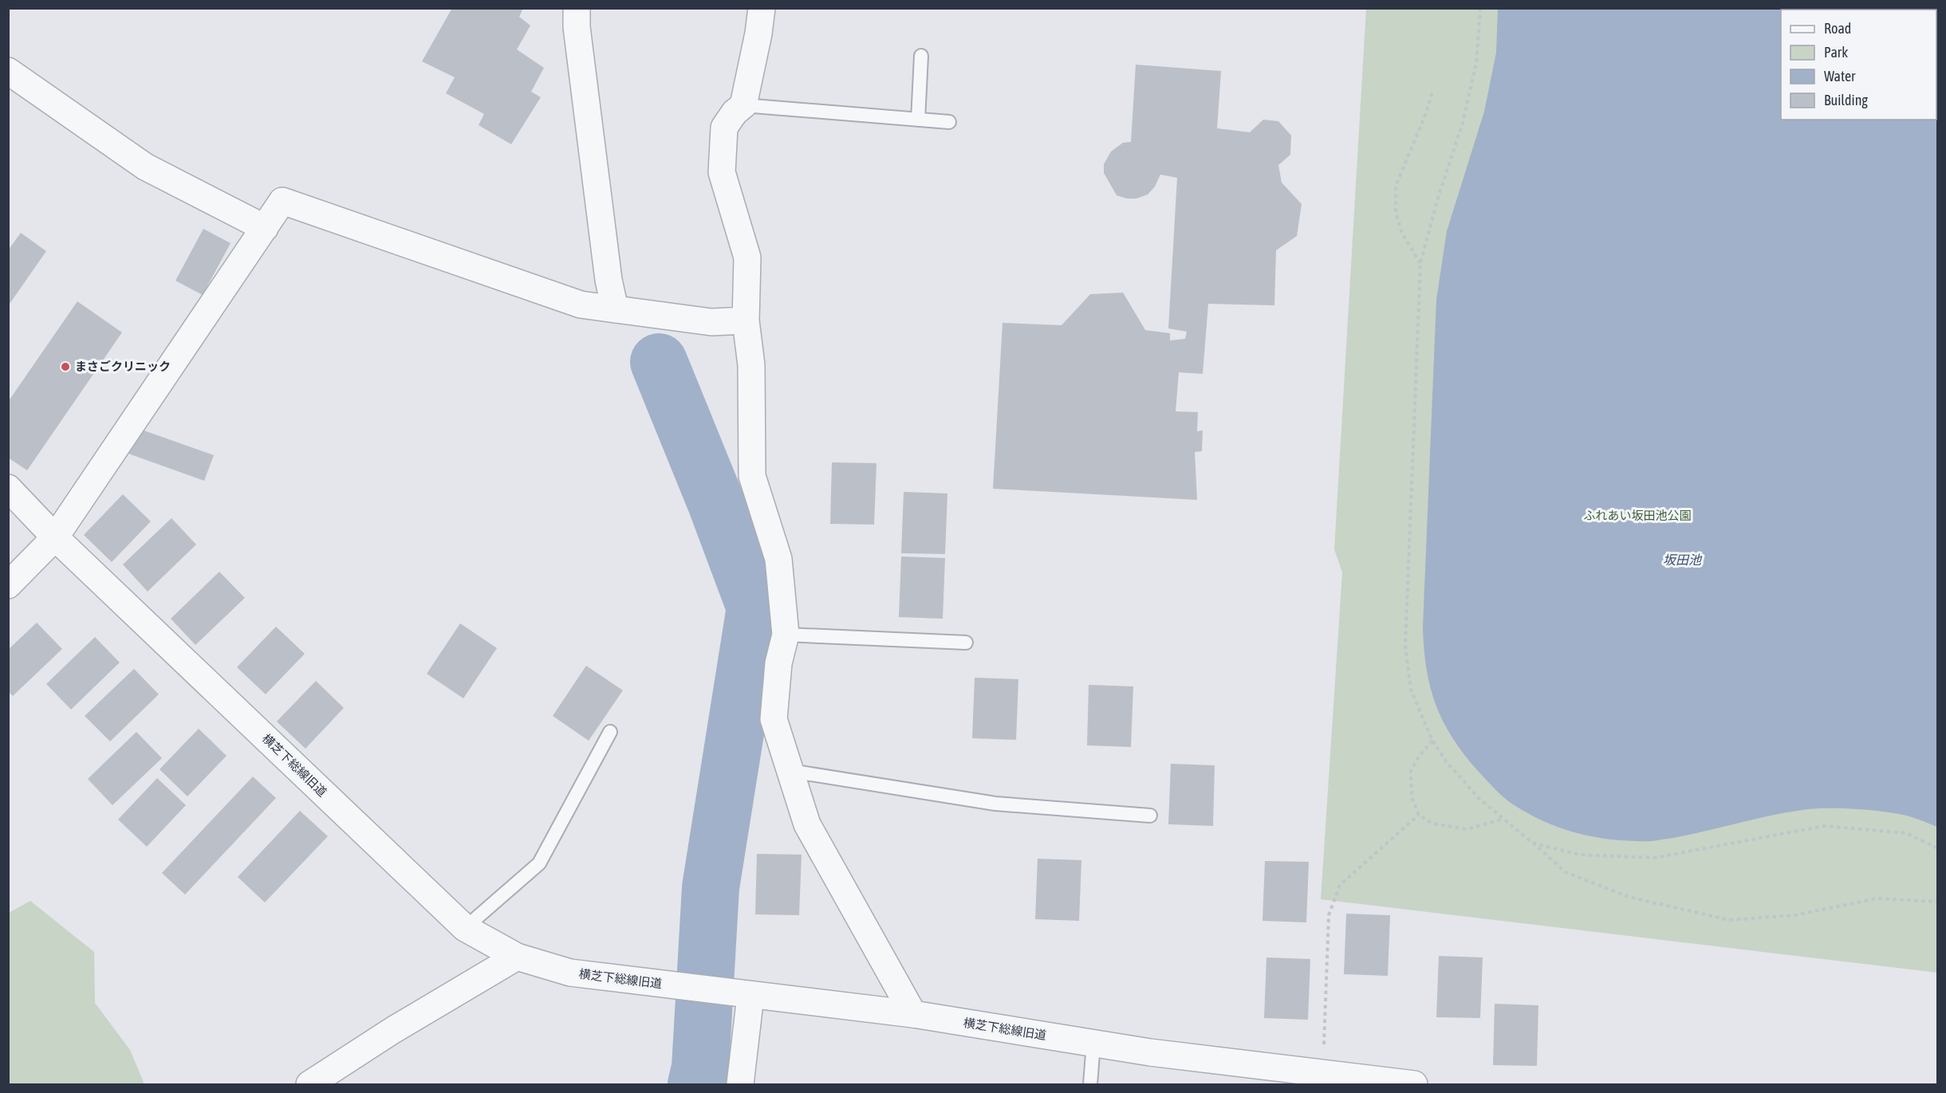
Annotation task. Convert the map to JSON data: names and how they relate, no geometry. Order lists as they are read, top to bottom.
{
  "streets": {
    "street": ["横芝下総線旧道"]
  },
  "water": ["坂田池"],
  "parks": ["ふれあい坂田池公園"],
  "places": ["まさごクリニック"],
  "legend": [
    "Road",
    "Park",
    "Water",
    "Building"
  ]
}
